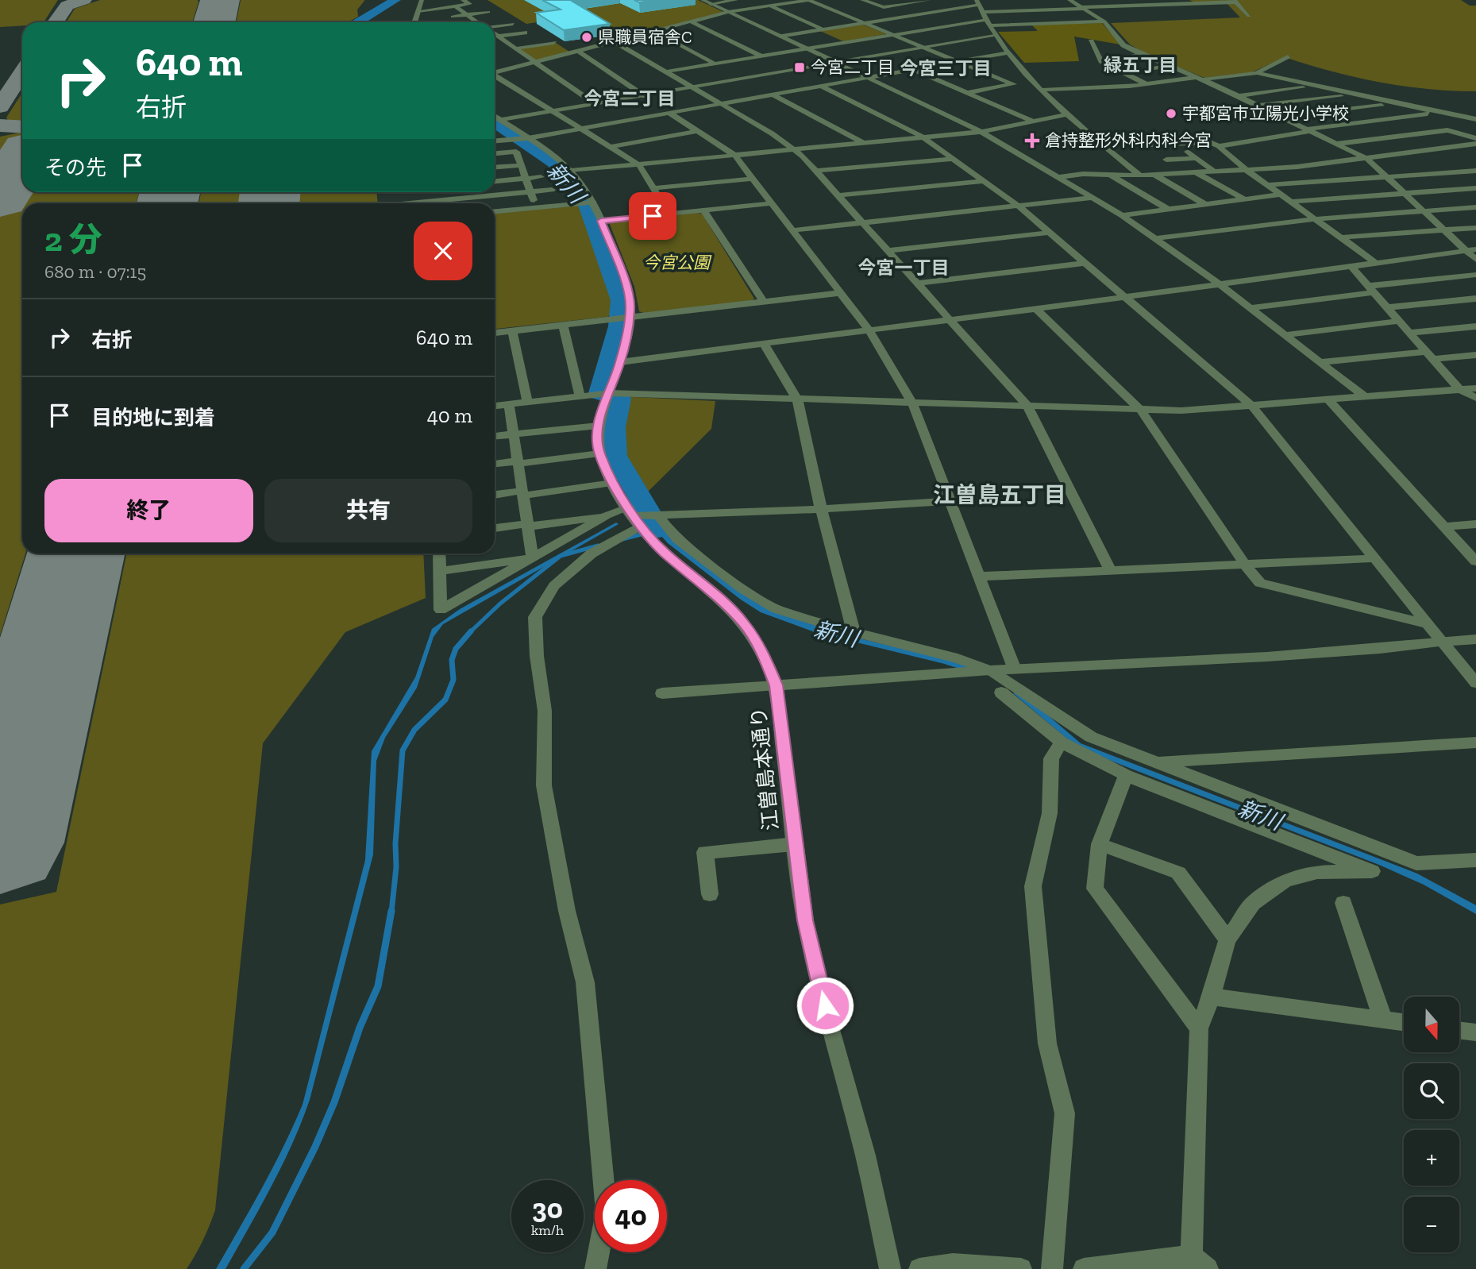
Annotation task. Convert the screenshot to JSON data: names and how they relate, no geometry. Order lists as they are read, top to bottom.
{
  "streets": {
    "street": ["江曽島本通り"]
  },
  "districts": [
    "緑五丁目",
    "今宮三丁目",
    "今宮二丁目",
    "今宮一丁目",
    "江曽島五丁目"
  ],
  "water": ["新川"],
  "parks": ["今宮公園"],
  "places": {
    "other": ["県職員宿舎C", "宇都宮市立陽光小学校"],
    "transit": ["今宮二丁目"],
    "health": ["倉持整形外科内科今宮"]
  },
  "north": "bottom",
  "page": {
    "turn": ["640 m", "右折"],
    "then": "その先",
    "heading": ["2 分", "680 m · 07:15"],
    "list": [
      {
        "name": "右折",
        "value": "640 m"
      },
      {
        "name": "目的地に到着",
        "value": "40 m"
      }
    ],
    "buttons": ["終了", "共有"],
    "map_buttons": ["+", "−"],
    "speed": "30 km/h",
    "limit": "40"
  }
}
